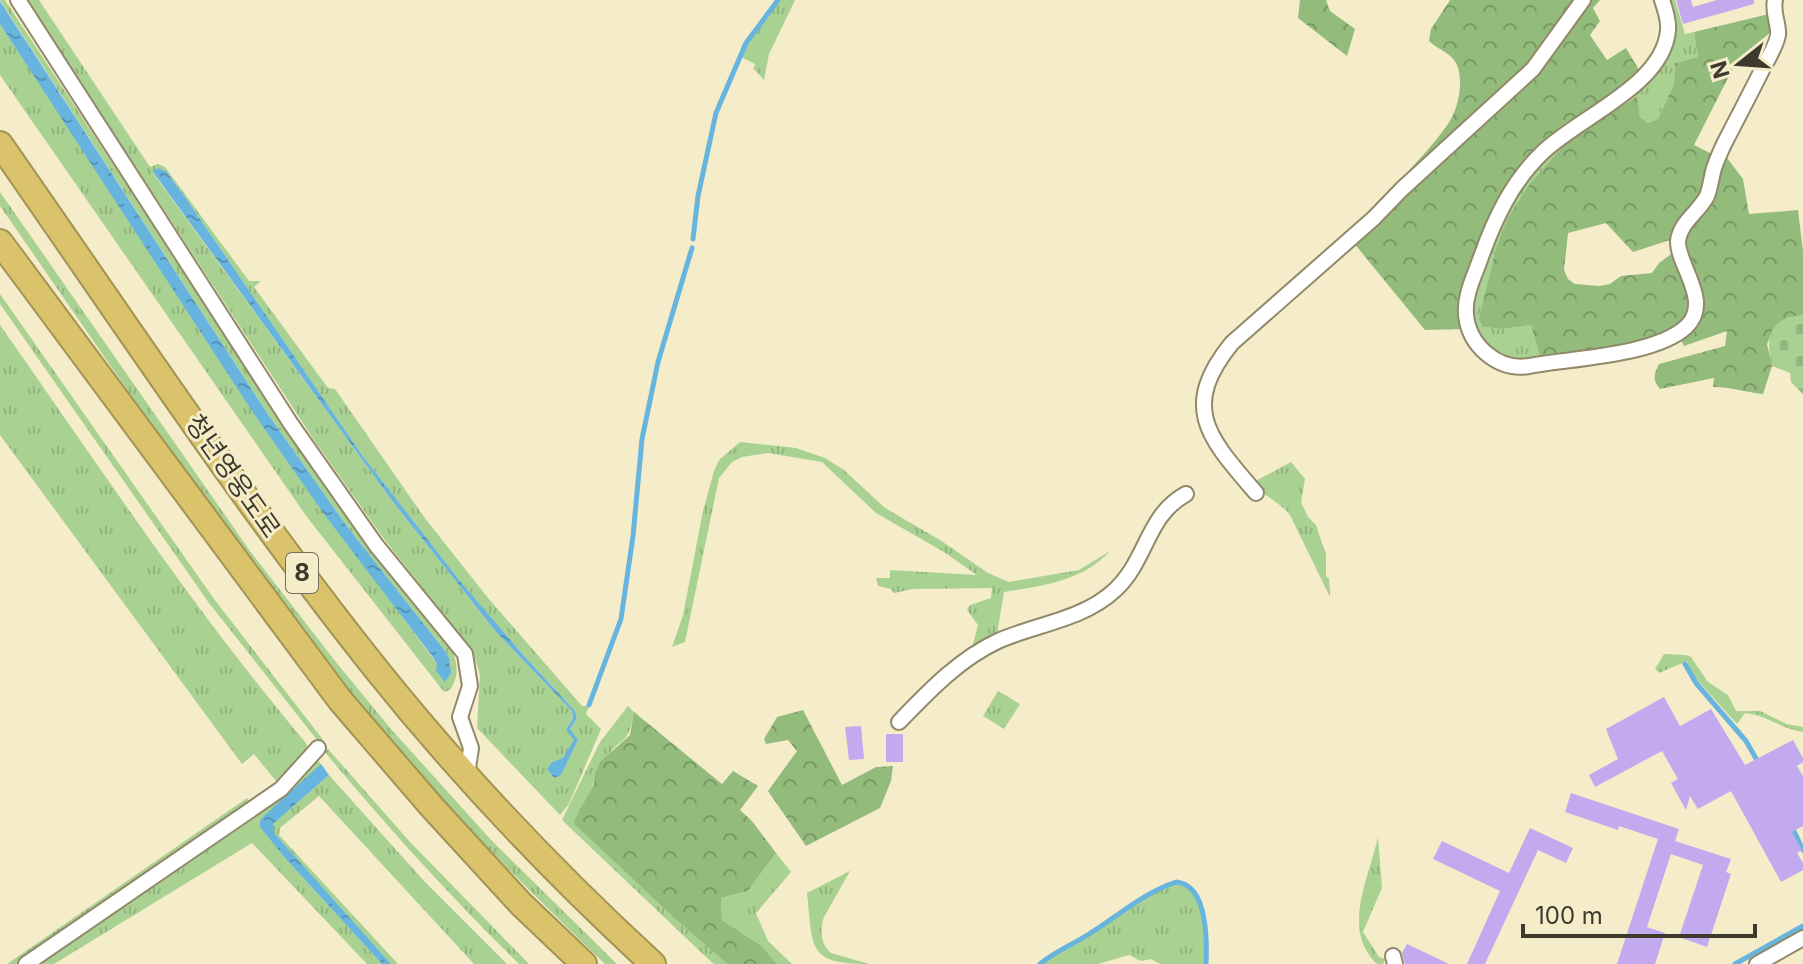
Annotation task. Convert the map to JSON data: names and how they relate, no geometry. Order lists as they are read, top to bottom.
{
  "streets": {
    "highway": ["청년영웅도로", "8"]
  },
  "scale_bar": "100 m",
  "north": "left"
}
